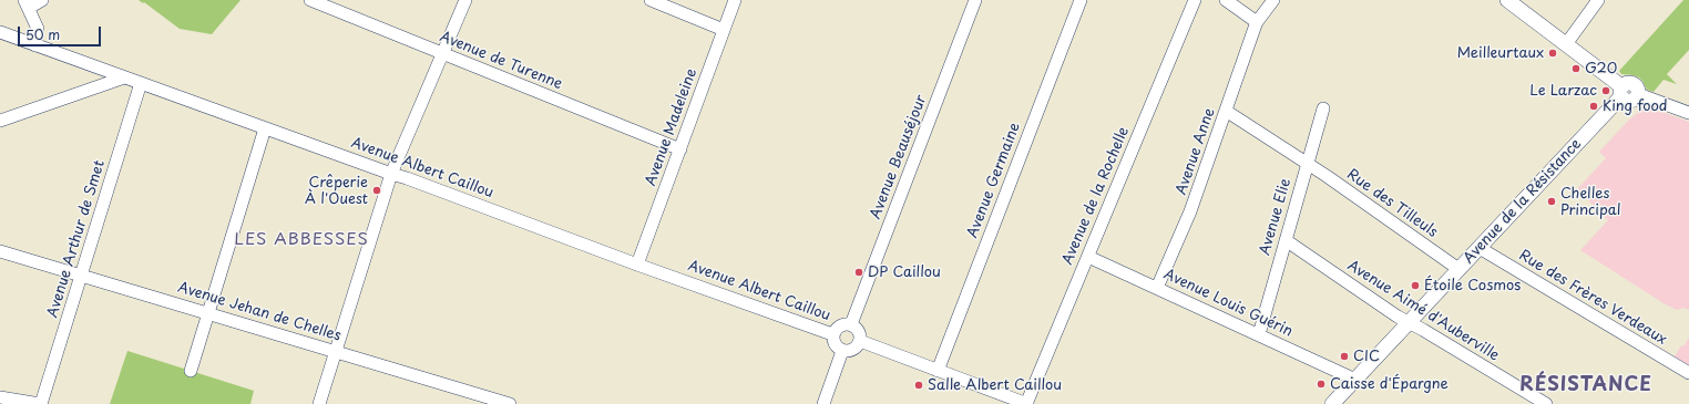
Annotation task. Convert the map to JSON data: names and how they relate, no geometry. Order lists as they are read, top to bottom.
{
  "streets": {
    "street": [
      "Avenue de Turenne",
      "Avenue Madeleine",
      "Avenue Anne",
      "Avenue Beauséjour",
      "Avenue Albert Caillou",
      "Avenue Germaine",
      "Avenue de la Rochelle",
      "Avenue de la Résistance",
      "Rue des Tilleuls",
      "Avenue Elie",
      "Avenue Arthur de Smet",
      "Rue des Frères Verdeaux",
      "Avenue Louis Guérin",
      "Avenue Aimé d'Auberville",
      "Avenue Jehan de Chelles"
    ]
  },
  "crossings": [
    ["Avenue de Turenne", "Avenue Madeleine"],
    ["Avenue Madeleine", "Avenue Albert Caillou"],
    ["Avenue Anne", "Rue des Tilleuls"],
    ["Avenue Anne", "Avenue Louis Guérin"],
    ["Avenue Beauséjour", "Avenue Albert Caillou"],
    ["Avenue Albert Caillou", "Avenue Arthur de Smet"],
    ["Avenue de la Rochelle", "Avenue Louis Guérin"],
    ["Avenue de la Résistance", "Rue des Tilleuls"],
    ["Avenue de la Résistance", "Rue des Frères Verdeaux"],
    ["Avenue de la Résistance", "Avenue Louis Guérin"],
    ["Avenue de la Résistance", "Avenue Aimé d'Auberville"],
    ["Rue des Tilleuls", "Avenue Elie"],
    ["Avenue Elie", "Avenue Louis Guérin"],
    ["Avenue Elie", "Avenue Aimé d'Auberville"],
    ["Avenue Arthur de Smet", "Avenue Jehan de Chelles"]
  ],
  "districts": ["LES ABBESSES", "RÉSISTANCE"],
  "places": [
    "Meilleurtaux",
    "G20",
    "Le Larzac",
    "King food",
    "Crêperie À l'Ouest",
    "Chelles Principal",
    "DP Caillou",
    "Étoile Cosmos",
    "CIC",
    "Caisse d'Épargne",
    "Salle Albert Caillou"
  ],
  "scale_bar": "50 m"
}
